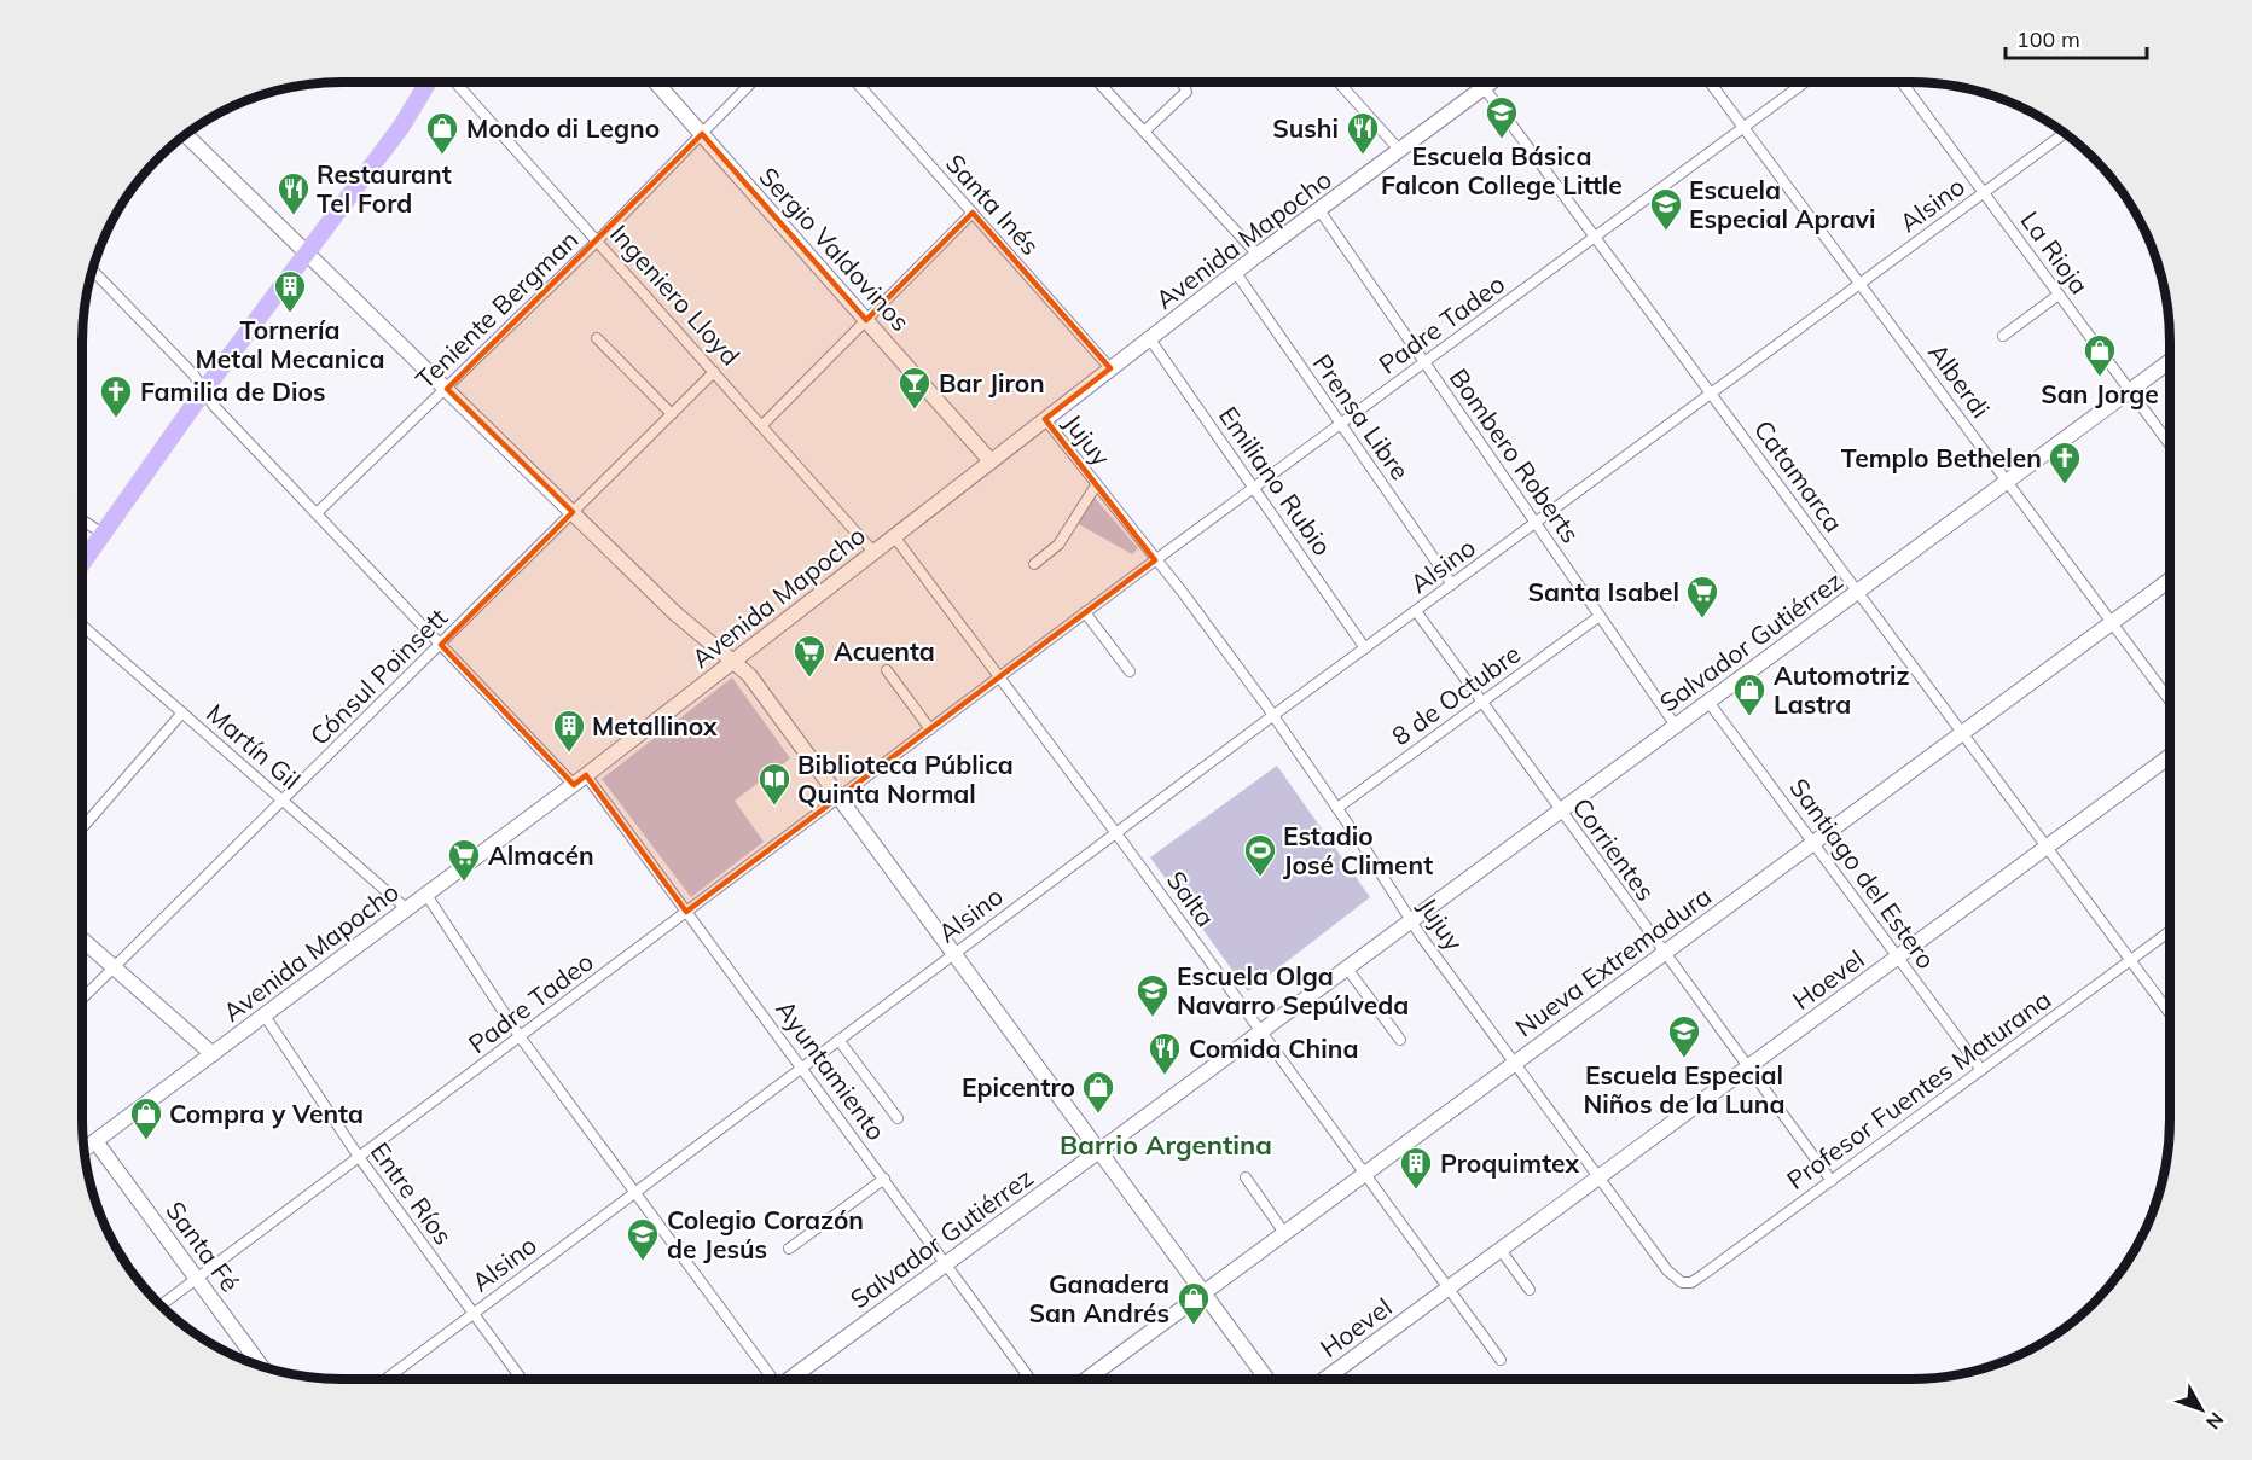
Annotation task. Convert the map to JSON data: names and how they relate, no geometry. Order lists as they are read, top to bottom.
{
  "streets": {
    "main road": [
      "Avenida Mapocho",
      "Sergio Valdovinos",
      "Salvador Gutiérrez",
      "Nueva Extremadura",
      "Hoevel",
      "Santa Fé"
    ],
    "street": [
      "Santa Inés",
      "Alsino",
      "La Rioja",
      "Ingeniero Lloyd",
      "Teniente Bergman",
      "Padre Tadeo",
      "Alberdi",
      "Prensa Libre",
      "Jujuy",
      "Bombero Roberts",
      "Catamarca",
      "Emiliano Rubio",
      "Cónsul Poinsett",
      "8 de Octubre",
      "Martín Gil",
      "Corrientes",
      "Santiago del Estero",
      "Salta",
      "Ayuntamiento",
      "Profesor Fuentes Maturana",
      "Entre Ríos"
    ]
  },
  "crossings": [
    ["Santa Inés", "Avenida Mapocho"],
    ["Alsino", "La Rioja"],
    ["Alsino", "Alberdi"],
    ["Alsino", "Prensa Libre"],
    ["Alsino", "Jujuy"],
    ["Alsino", "Bombero Roberts"],
    ["Alsino", "Catamarca"],
    ["Alsino", "Emiliano Rubio"],
    ["Alsino", "Corrientes"],
    ["Alsino", "Salta"],
    ["Alsino", "Ayuntamiento"],
    ["Alsino", "Entre Ríos"],
    ["Avenida Mapocho", "Sergio Valdovinos"],
    ["Avenida Mapocho", "Ingeniero Lloyd"],
    ["Avenida Mapocho", "Prensa Libre"],
    ["Avenida Mapocho", "Jujuy"],
    ["Avenida Mapocho", "Bombero Roberts"],
    ["Avenida Mapocho", "Catamarca"],
    ["Avenida Mapocho", "Emiliano Rubio"],
    ["Avenida Mapocho", "Martín Gil"],
    ["Avenida Mapocho", "Salta"],
    ["Avenida Mapocho", "Ayuntamiento"],
    ["Avenida Mapocho", "Entre Ríos"],
    ["Avenida Mapocho", "Santa Fé"],
    ["Sergio Valdovinos", "Teniente Bergman"],
    ["La Rioja", "Salvador Gutiérrez"],
    ["Ingeniero Lloyd", "Teniente Bergman"],
    ["Ingeniero Lloyd", "Cónsul Poinsett"],
    ["Padre Tadeo", "Alberdi"],
    ["Padre Tadeo", "Prensa Libre"],
    ["Padre Tadeo", "Jujuy"],
    ["Padre Tadeo", "Bombero Roberts"],
    ["Padre Tadeo", "Catamarca"],
    ["Padre Tadeo", "Emiliano Rubio"],
    ["Padre Tadeo", "Salta"],
    ["Padre Tadeo", "Ayuntamiento"],
    ["Padre Tadeo", "Entre Ríos"],
    ["Padre Tadeo", "Santa Fé"],
    ["Alberdi", "Salvador Gutiérrez"],
    ["Alberdi", "Nueva Extremadura"],
    ["Jujuy", "Salvador Gutiérrez"],
    ["Jujuy", "8 de Octubre"],
    ["Jujuy", "Nueva Extremadura"],
    ["Jujuy", "Hoevel"],
    ["Jujuy", "Profesor Fuentes Maturana"],
    ["Bombero Roberts", "Salvador Gutiérrez"],
    ["Bombero Roberts", "8 de Octubre"],
    ["Catamarca", "Salvador Gutiérrez"],
    ["Catamarca", "Nueva Extremadura"],
    ["Catamarca", "Hoevel"],
    ["Catamarca", "Profesor Fuentes Maturana"],
    ["Salvador Gutiérrez", "Corrientes"],
    ["Salvador Gutiérrez", "Santiago del Estero"],
    ["Salvador Gutiérrez", "Salta"],
    ["Salvador Gutiérrez", "Ayuntamiento"],
    ["Cónsul Poinsett", "Martín Gil"],
    ["8 de Octubre", "Corrientes"],
    ["Corrientes", "Nueva Extremadura"],
    ["Corrientes", "Hoevel"],
    ["Corrientes", "Profesor Fuentes Maturana"],
    ["Santiago del Estero", "Nueva Extremadura"],
    ["Santiago del Estero", "Hoevel"],
    ["Santiago del Estero", "Profesor Fuentes Maturana"],
    ["Salta", "Nueva Extremadura"],
    ["Salta", "Hoevel"]
  ],
  "districts": ["Barrio Argentina"],
  "places": {
    "school or university": [
      "Escuela Básica Falcon College Little",
      "Escuela Especial Apravi",
      "Escuela Olga Navarro Sepúlveda",
      "Escuela Especial Niños de la Luna",
      "Colegio Corazón de Jesús"
    ],
    "shop": [
      "Mondo di Legno",
      "San Jorge",
      "Automotriz Lastra",
      "Epicentro",
      "Compra y Venta",
      "Ganadera San Andrés"
    ],
    "restaurant": ["Sushi", "Restaurant Tel Ford", "Comida China"],
    "building": ["Tornería Metal Mecanica", "Metallinox", "Proquimtex"],
    "bar": ["Bar Jiron"],
    "church": ["Familia de Dios", "Templo Bethelen"],
    "supermarket": ["Santa Isabel", "Acuenta", "Almacén"],
    "library": ["Biblioteca Pública Quinta Normal"],
    "sports": ["Estadio José Climent"]
  },
  "scale_bar": "100 m",
  "north": "bottom right"
}
